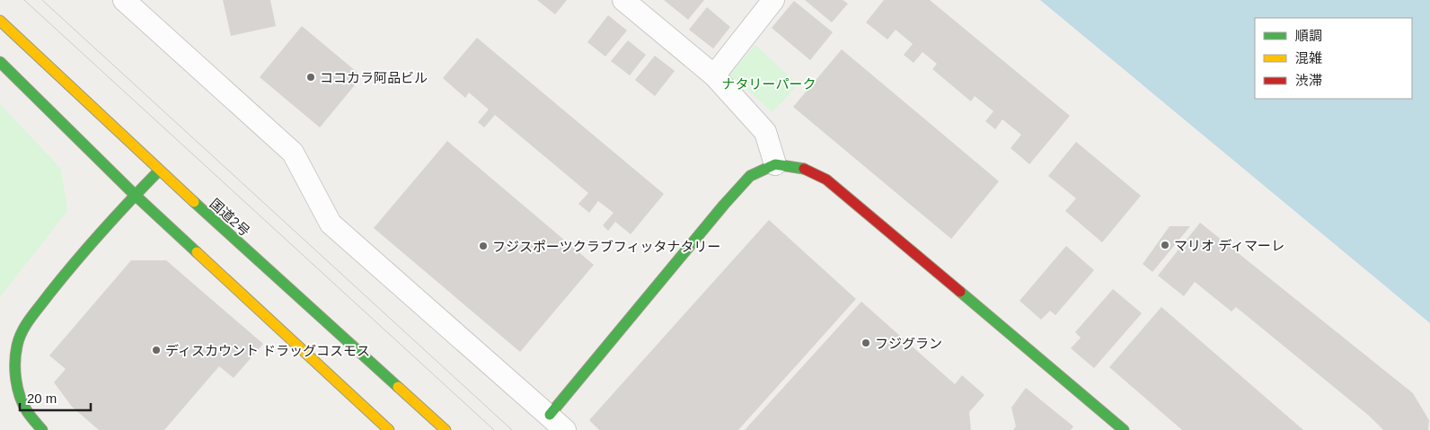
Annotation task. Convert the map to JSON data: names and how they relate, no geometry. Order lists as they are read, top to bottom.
{
  "streets": {
    "main road": ["国道2号"]
  },
  "parks": ["ナタリーパーク"],
  "places": [
    "ココカラ阿品ビル",
    "マリオ ディマーレ",
    "フジスポーツクラブフィッタナタリー",
    "フジグラン",
    "ディスカウント ドラッグコスモス"
  ],
  "legend": ["順調", "混雑", "渋滞"],
  "scale_bar": "20 m"
}
